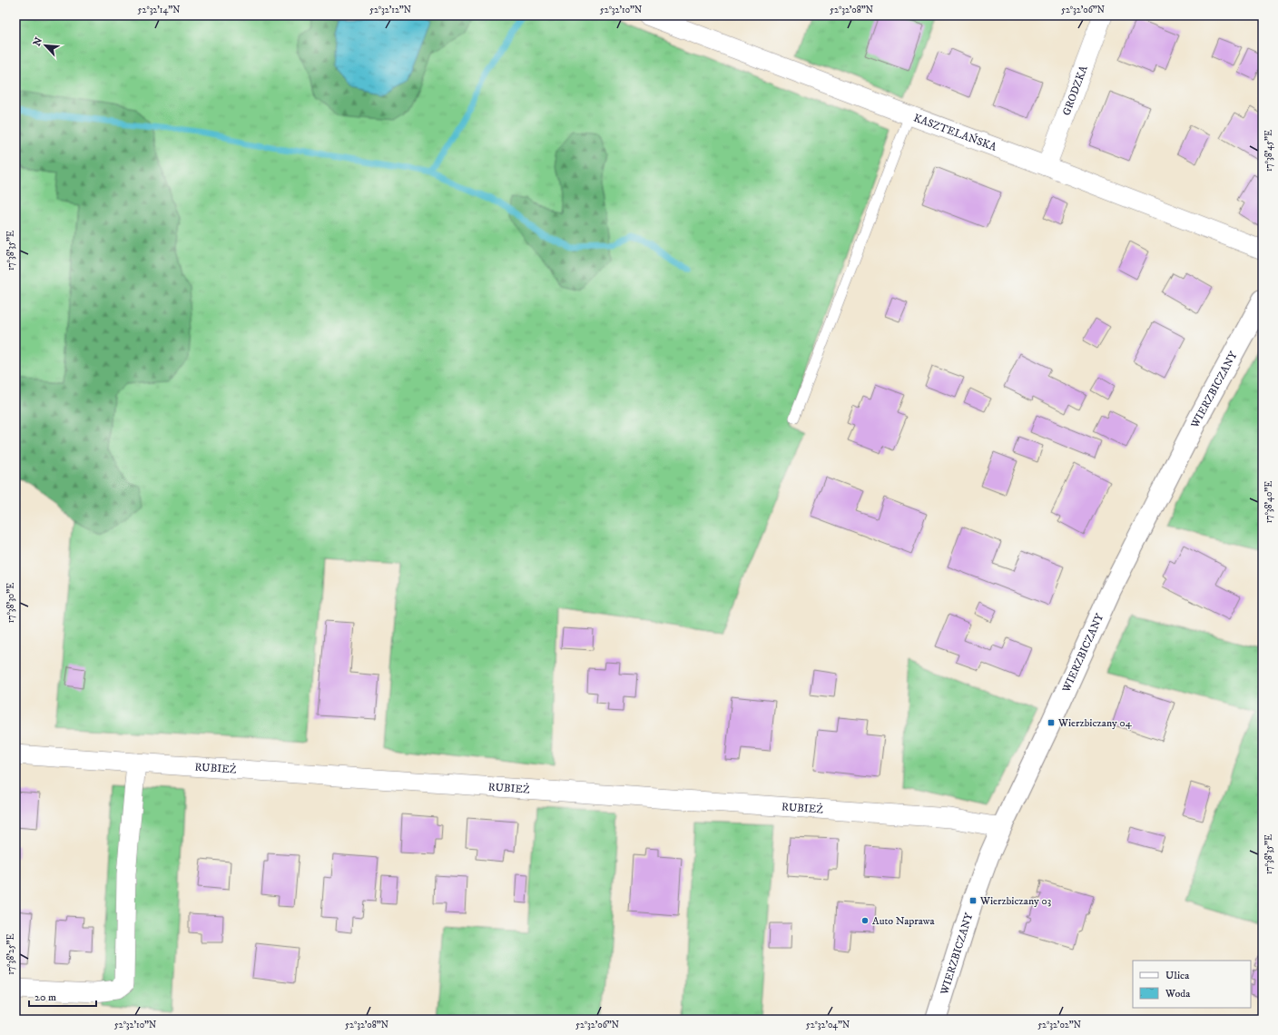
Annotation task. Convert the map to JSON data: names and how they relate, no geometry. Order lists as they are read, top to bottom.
{
  "streets": {
    "street": [
      "GRODZKA",
      "KASZTELAŃSKA",
      "WIERZBICZANY",
      "RUBIEŻ"
    ]
  },
  "crossings": [
    ["GRODZKA", "KASZTELAŃSKA"],
    ["WIERZBICZANY", "RUBIEŻ"]
  ],
  "places": {
    "transit": ["Wierzbiczany 04", "Wierzbiczany 03"],
    "other": ["Auto Naprawa"]
  },
  "legend": ["Ulica", "Woda"],
  "scale_bar": "20 m",
  "north": "top left",
  "coordinates": [
    "52°32'14\"N",
    "52°32'12\"N",
    "52°32'10\"N",
    "52°32'08\"N",
    "52°32'06\"N",
    "17°38'45\"E",
    "17°38'35\"E",
    "17°38'40\"E",
    "17°38'30\"E",
    "17°38'25\"E",
    "52°32'04\"N",
    "52°32'02\"N"
  ]
}
